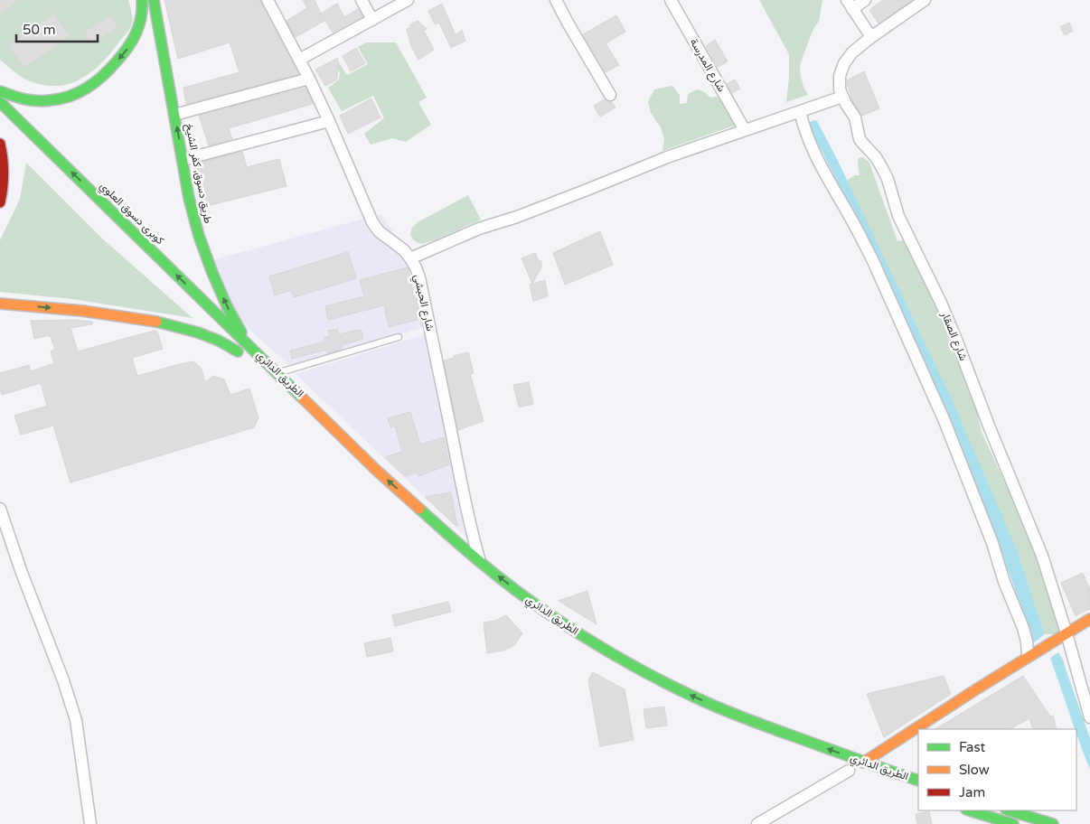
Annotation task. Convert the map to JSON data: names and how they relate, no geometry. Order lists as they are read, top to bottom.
{
  "streets": {
    "main road": ["طريق دسوق, كفر الشيخ", "كوبرى دسوق العلوي", "الطريق الدائري"],
    "street": ["شارع المدرسة", "شارع الحبشي", "شارع الصقار"]
  },
  "crossings": [
    ["طريق دسوق, كفر الشيخ", "كوبرى دسوق العلوي"],
    ["طريق دسوق, كفر الشيخ", "الطريق الدائري"],
    ["كوبرى دسوق العلوي", "الطريق الدائري"],
    ["شارع الحبشي", "الطريق الدائري"]
  ],
  "one_way": ["طريق دسوق, كفر الشيخ", "كوبرى دسوق العلوي", "الطريق الدائري"],
  "legend": ["Fast", "Slow", "Jam"],
  "scale_bar": "50 m"
}
